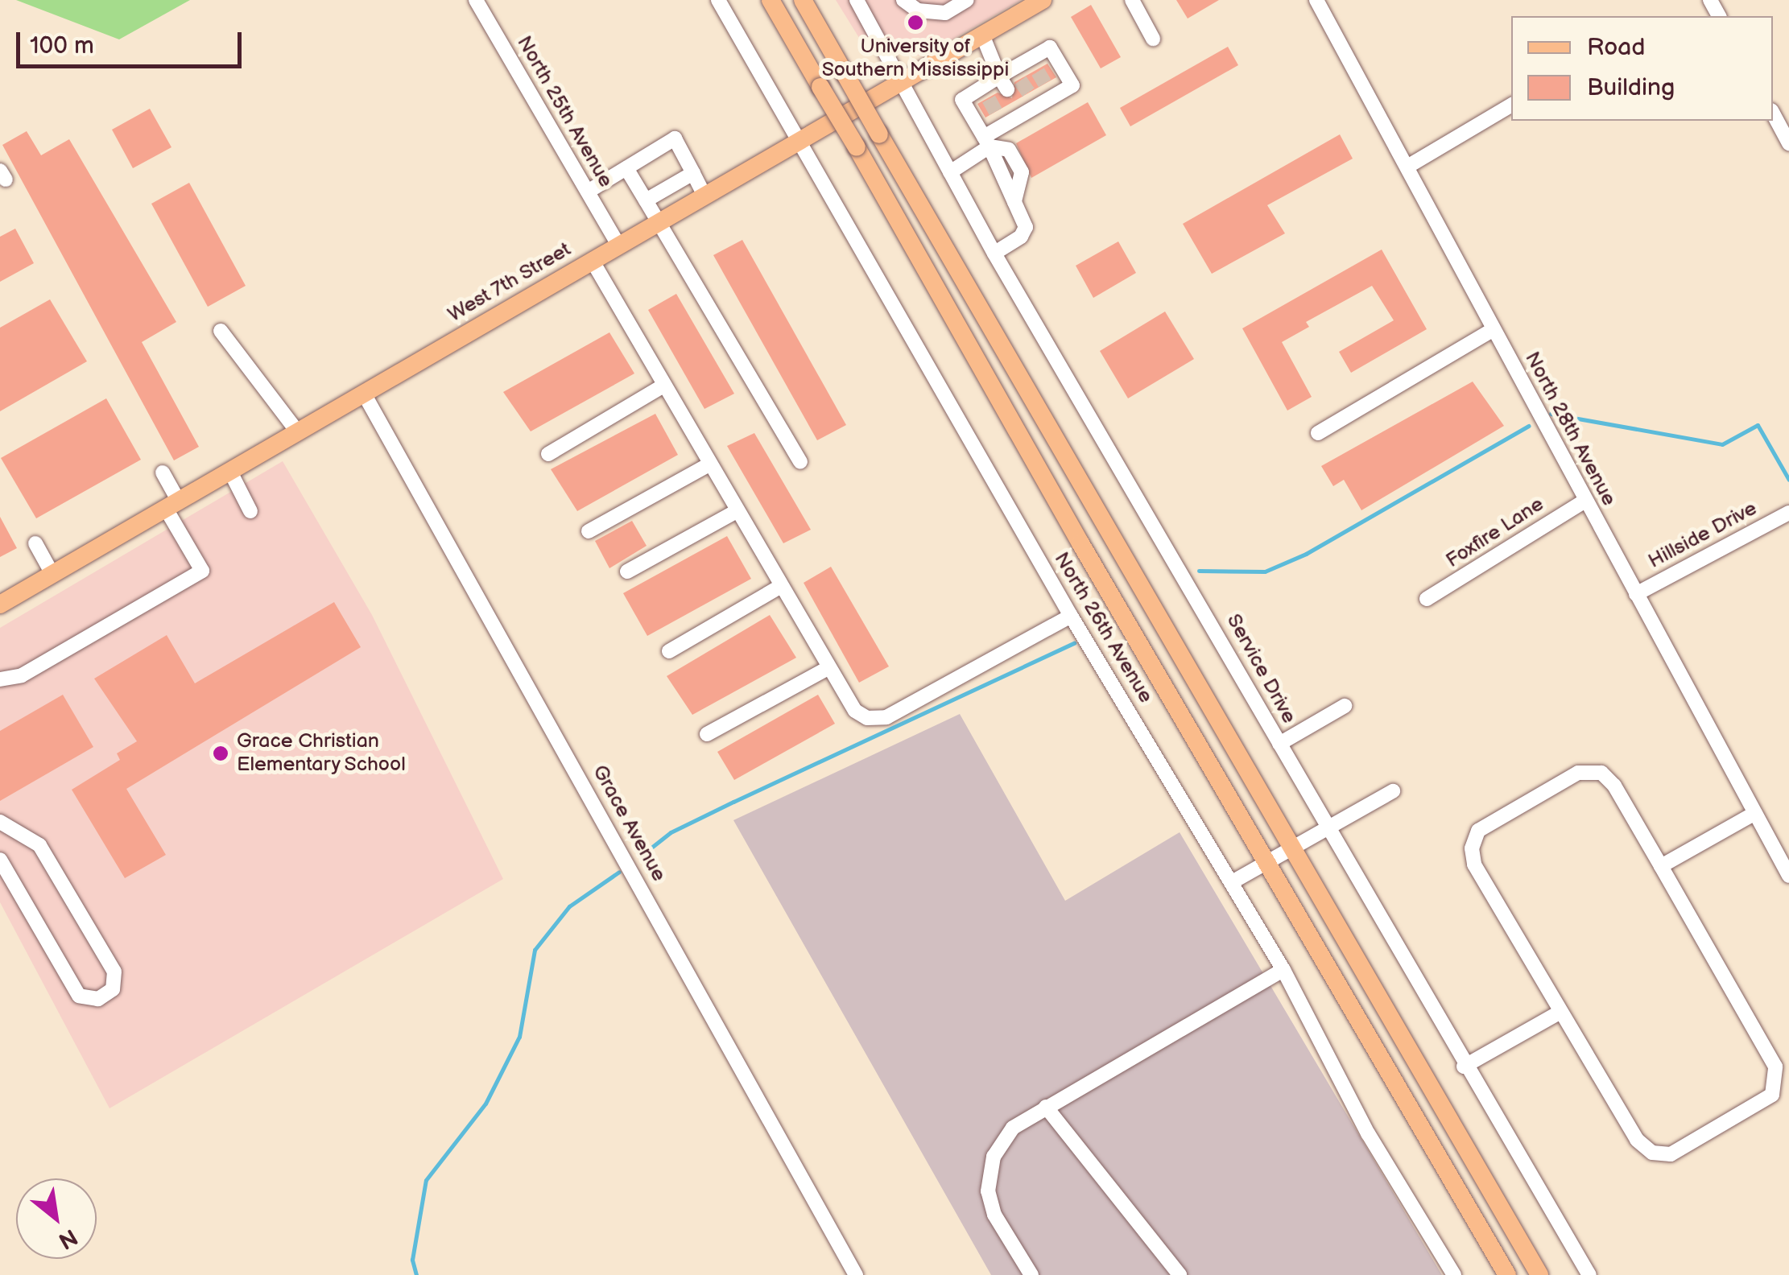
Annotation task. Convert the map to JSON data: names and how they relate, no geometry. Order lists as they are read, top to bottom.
{
  "streets": {
    "main road": ["West 7th Street"],
    "street": [
      "North 25th Avenue",
      "North 28th Avenue",
      "Foxfire Lane",
      "Hillside Drive",
      "North 26th Avenue",
      "Service Drive",
      "Grace Avenue"
    ]
  },
  "crossings": [
    ["North 25th Avenue", "West 7th Street"],
    ["West 7th Street", "North 26th Avenue"],
    ["West 7th Street", "Service Drive"],
    ["West 7th Street", "Grace Avenue"],
    ["North 28th Avenue", "Foxfire Lane"],
    ["North 28th Avenue", "Hillside Drive"]
  ],
  "places": ["University of Southern Mississippi", "Grace Christian Elementary School"],
  "legend": ["Road", "Building"],
  "scale_bar": "100 m",
  "north": "bottom right"
}
